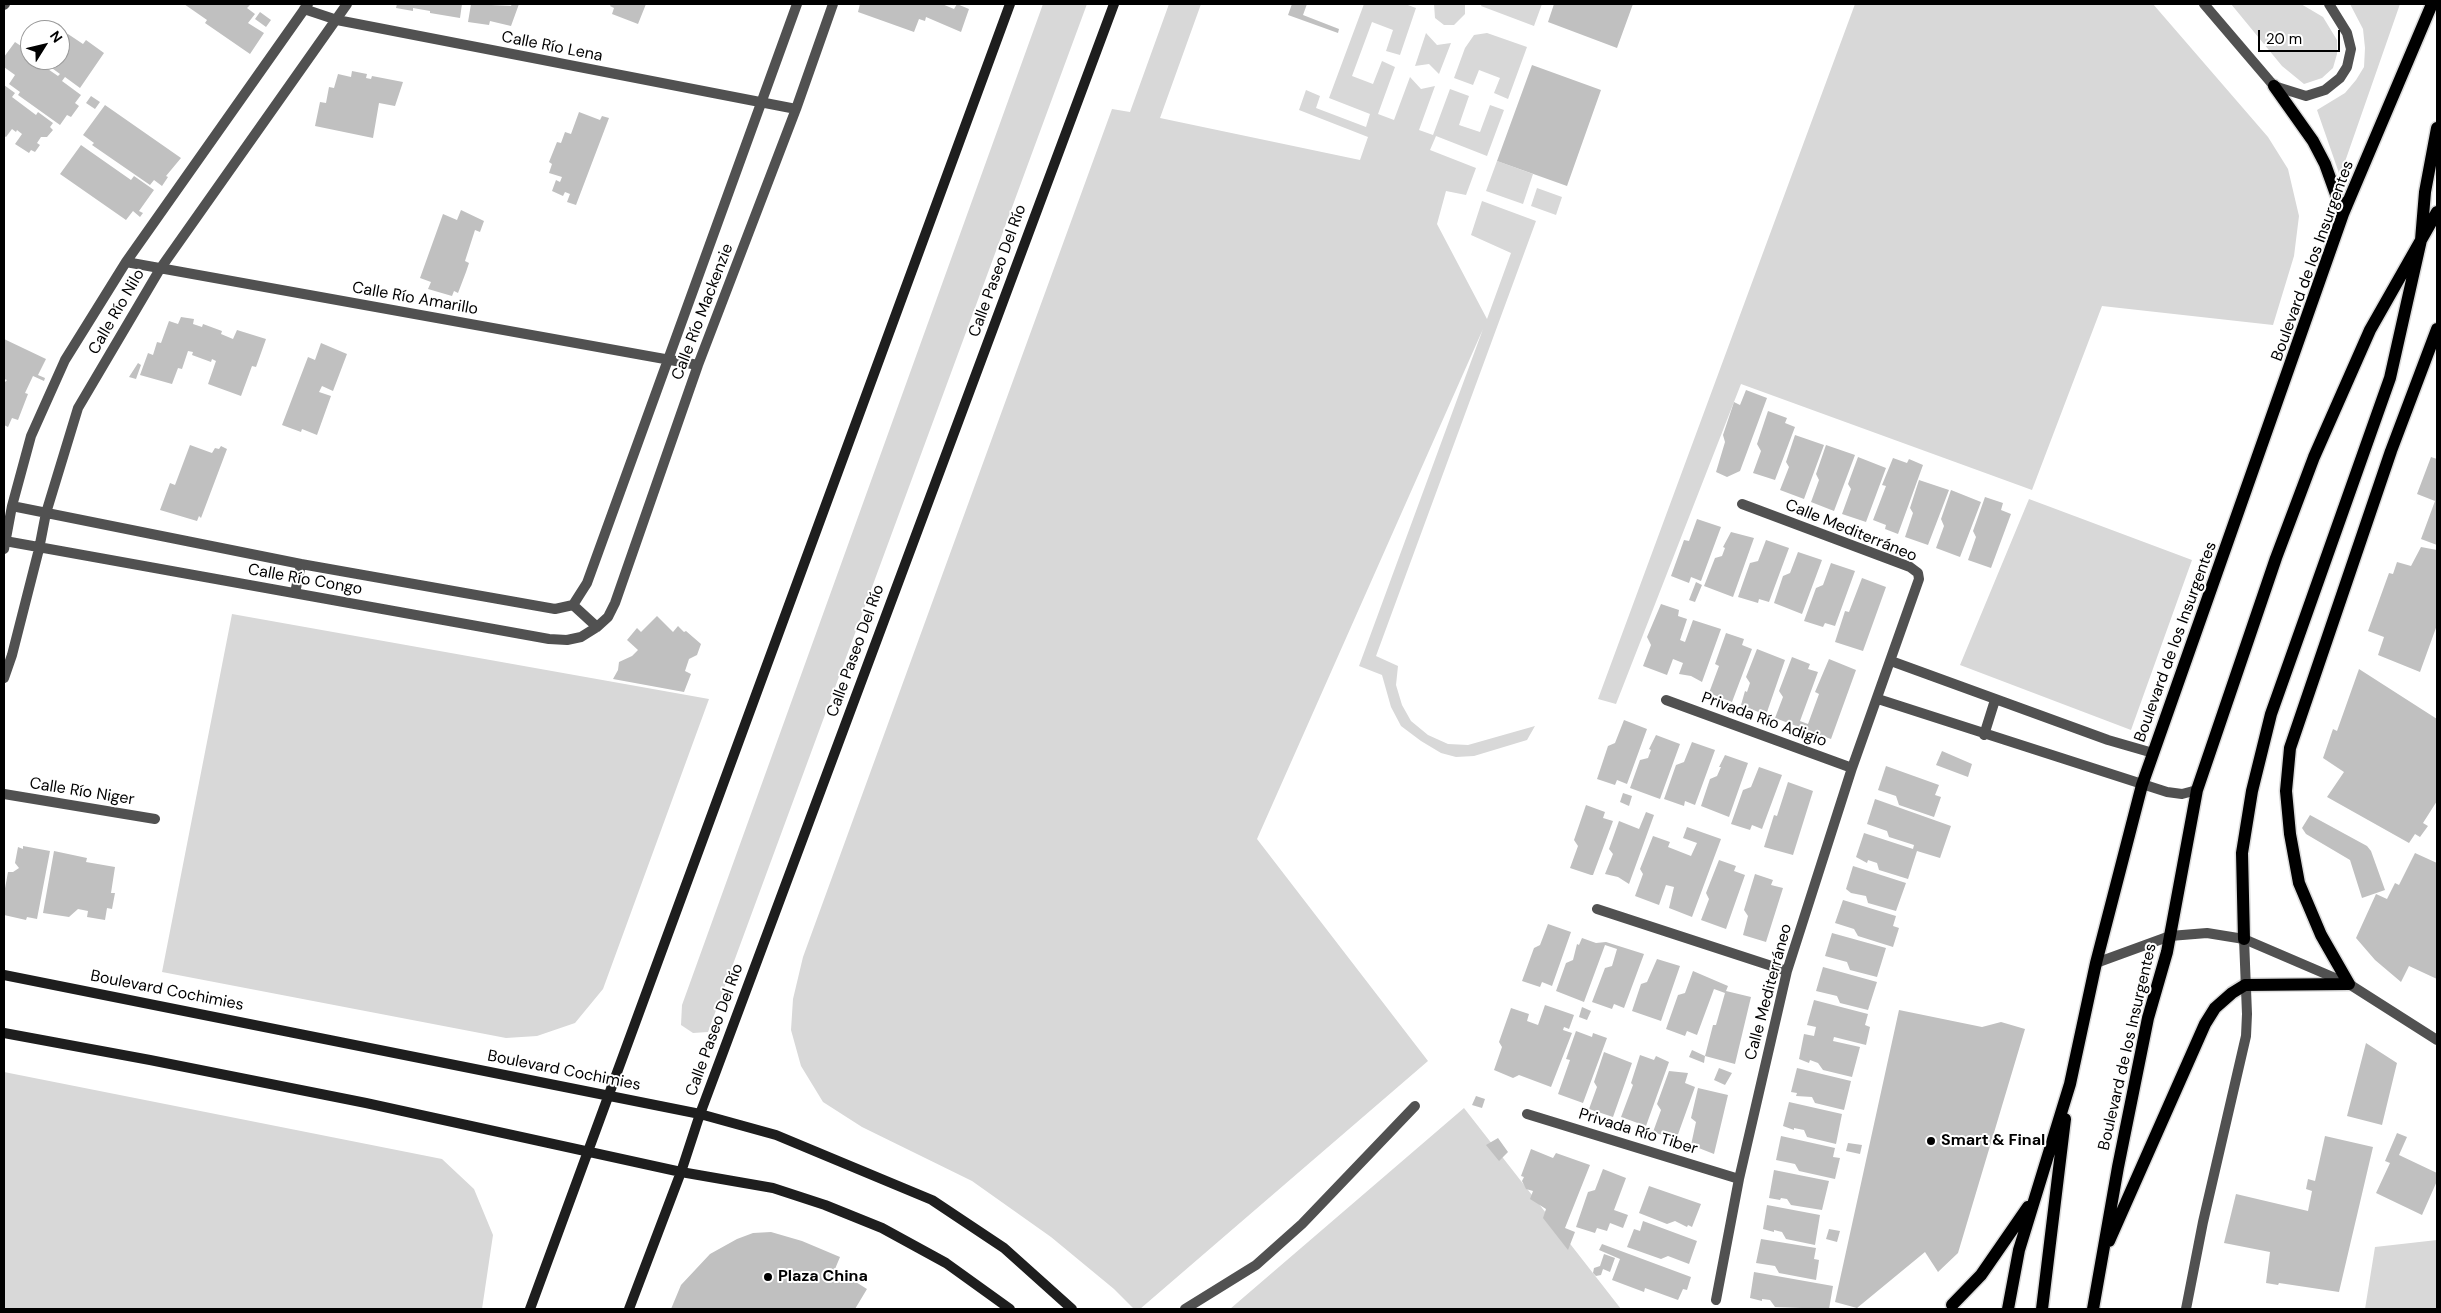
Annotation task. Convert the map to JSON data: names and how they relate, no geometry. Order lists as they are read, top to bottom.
{
  "streets": {
    "main road": ["Boulevard de los Insurgentes", "Calle Paseo Del Río", "Boulevard Cochimies"],
    "street": [
      "Calle Río Lena",
      "Calle Río Amarillo",
      "Calle Río Nilo",
      "Calle Río Mackenzie",
      "Calle Mediterráneo",
      "Calle Río Congo",
      "Privada Río Adigio",
      "Calle Río Niger",
      "Privada Río Tiber"
    ]
  },
  "crossings": [
    ["Calle Río Lena", "Calle Río Nilo"],
    ["Calle Río Lena", "Calle Río Mackenzie"],
    ["Calle Paseo Del Río", "Boulevard Cochimies"],
    ["Calle Río Amarillo", "Calle Río Nilo"],
    ["Calle Río Amarillo", "Calle Río Mackenzie"],
    ["Calle Río Nilo", "Calle Río Congo"],
    ["Calle Río Mackenzie", "Calle Río Congo"],
    ["Calle Mediterráneo", "Privada Río Adigio"],
    ["Calle Mediterráneo", "Privada Río Tiber"]
  ],
  "places": ["Smart & Final", "Plaza China"],
  "scale_bar": "20 m",
  "north": "top right"
}
